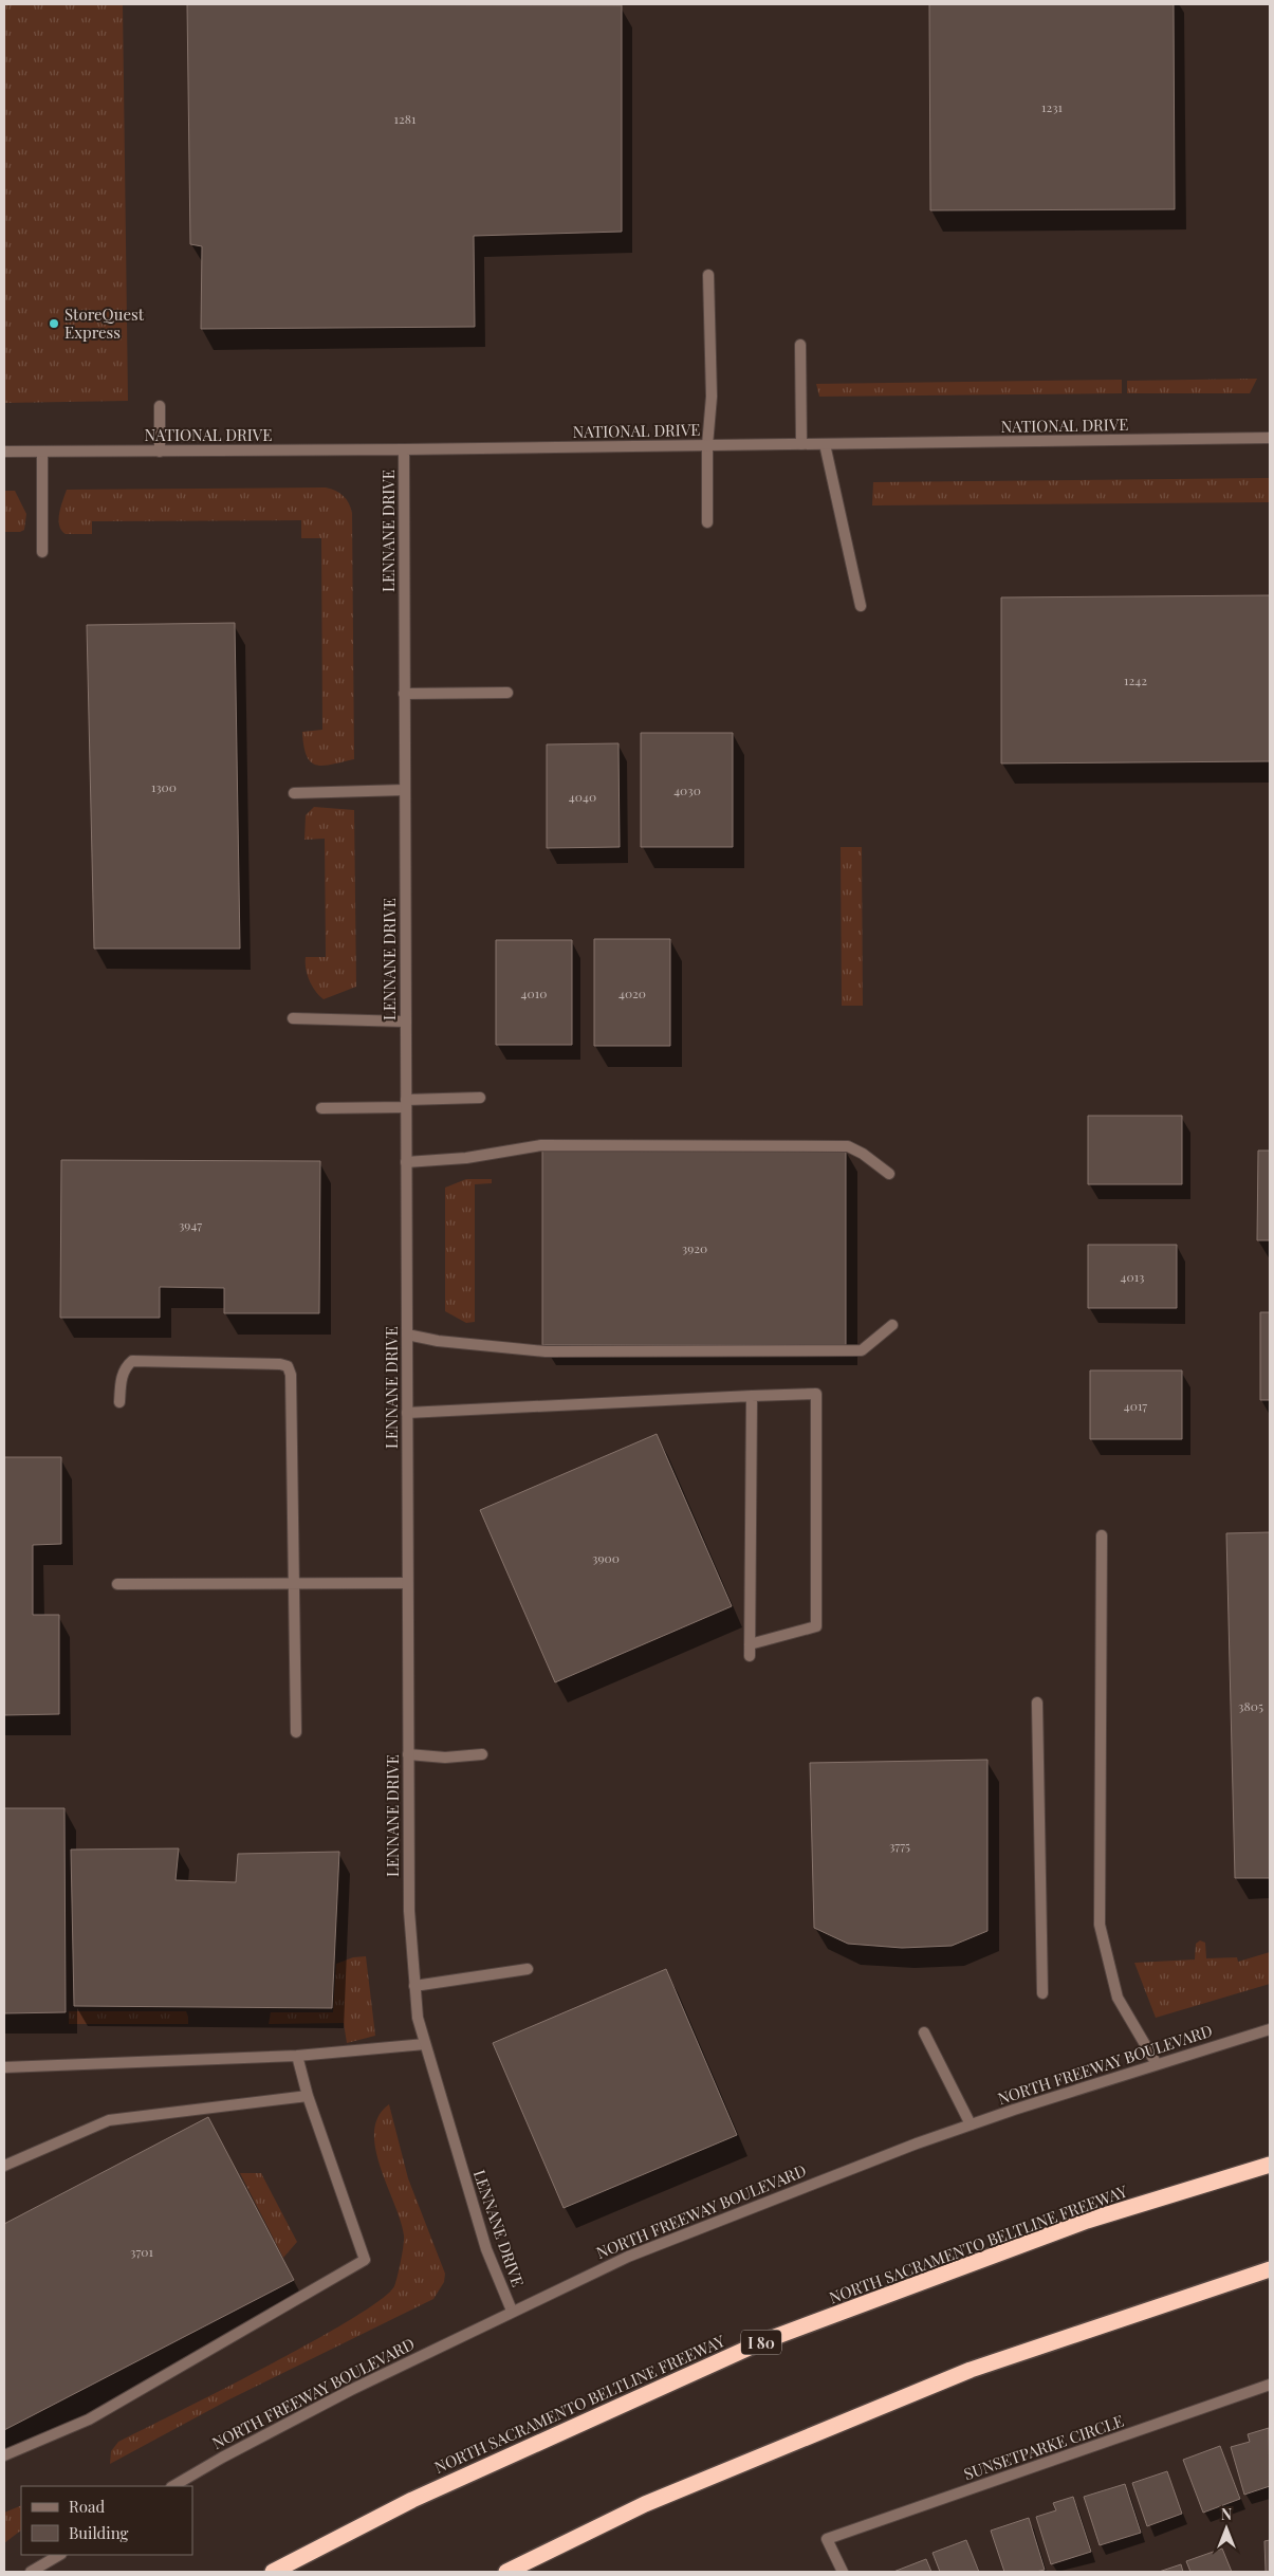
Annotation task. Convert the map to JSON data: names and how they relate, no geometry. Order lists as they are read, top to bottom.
{
  "streets": {
    "highway": ["NORTH SACRAMENTO BELTLINE FREEWAY", "I 80"],
    "street": [
      "NATIONAL DRIVE",
      "LENNANE DRIVE",
      "NORTH FREEWAY BOULEVARD",
      "SUNSETPARKE CIRCLE"
    ]
  },
  "crossings": [
    ["NATIONAL DRIVE", "LENNANE DRIVE"],
    ["LENNANE DRIVE", "NORTH FREEWAY BOULEVARD"]
  ],
  "places": ["StoreQuest Express"],
  "house_numbers": [
    "1231",
    "1281",
    "1242",
    "1300",
    "4030",
    "4040",
    "4010",
    "4020",
    "3947",
    "3920",
    "4013",
    "4017",
    "3900",
    "3805",
    "3775",
    "3701"
  ],
  "legend": ["Road", "Building"],
  "north": "top"
}
